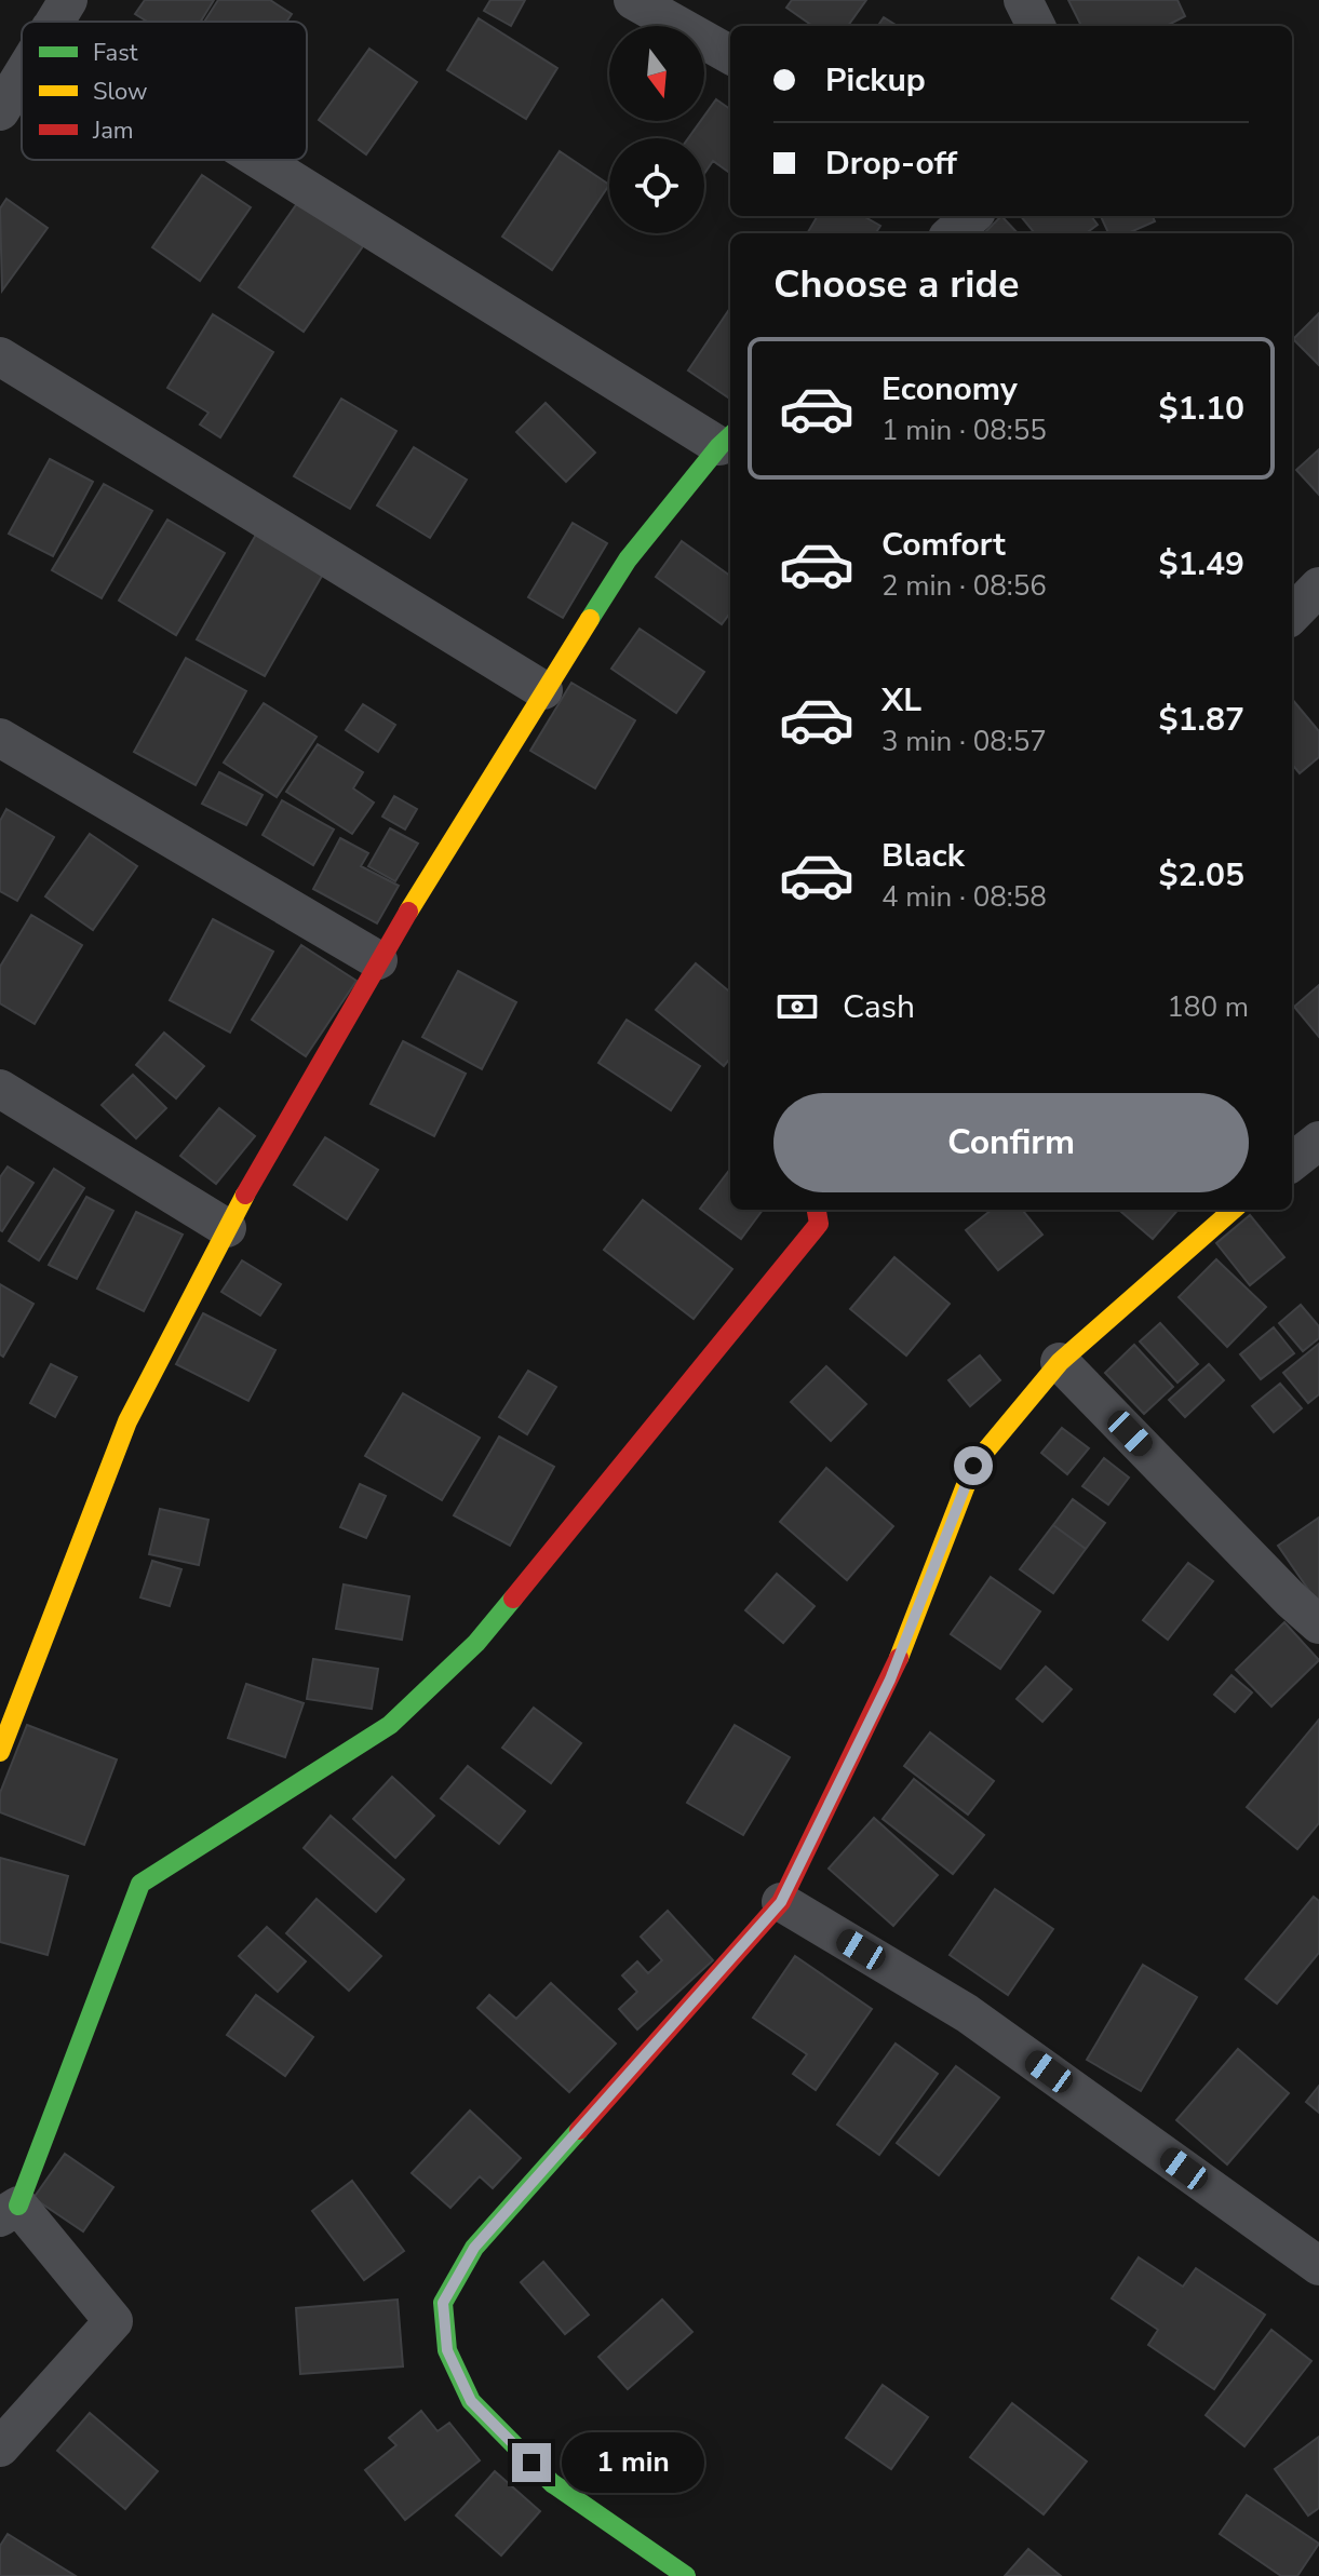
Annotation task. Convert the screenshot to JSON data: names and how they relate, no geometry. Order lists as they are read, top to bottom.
{
  "legend": ["Fast", "Slow", "Jam"],
  "north": "bottom",
  "page": {
    "banner": ["Pickup", "Drop-off"],
    "heading": "Choose a ride",
    "list": [
      {
        "name": "Economy",
        "note": "1 min · 08:55",
        "value": "$1.10"
      },
      {
        "name": "Comfort",
        "note": "2 min · 08:56",
        "value": "$1.49"
      },
      {
        "name": "XL",
        "note": "3 min · 08:57",
        "value": "$1.87"
      },
      {
        "name": "Black",
        "note": "4 min · 08:58",
        "value": "$2.05"
      }
    ],
    "pay": ["Cash", "180 m"],
    "buttons": "Confirm",
    "bubble": "1 min"
  }
}
